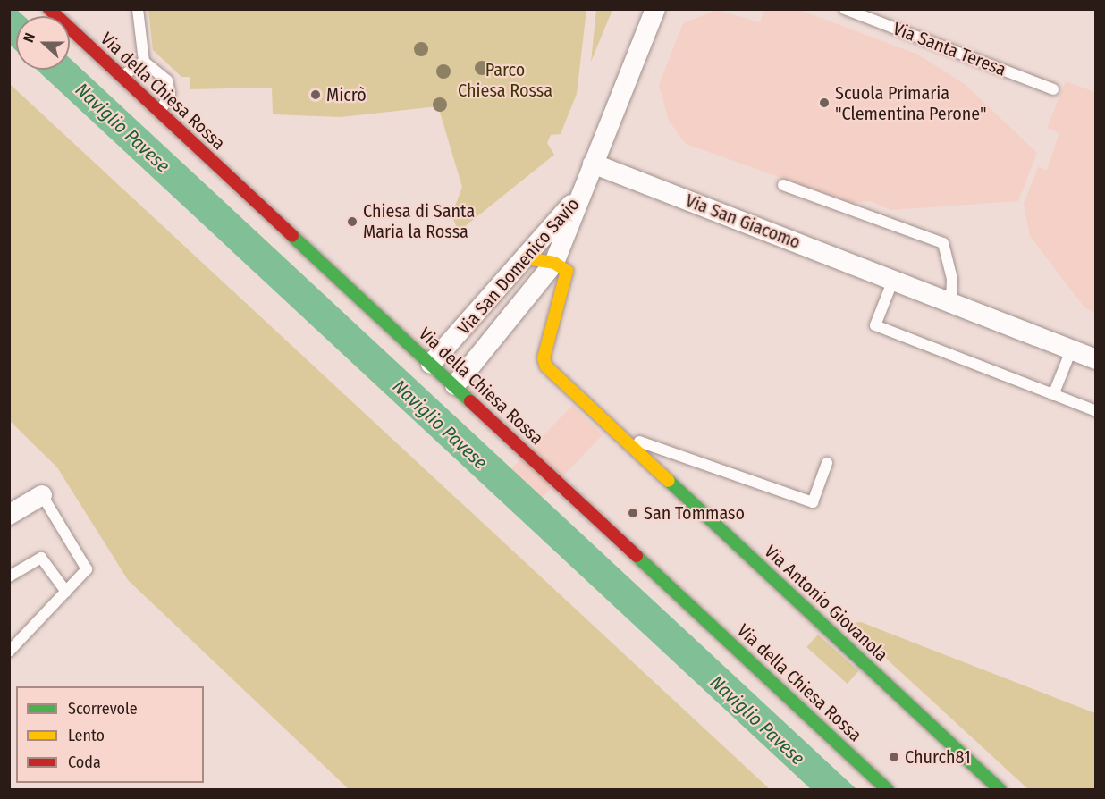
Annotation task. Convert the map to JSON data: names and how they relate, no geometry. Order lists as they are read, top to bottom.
{
  "streets": {
    "main road": ["Via della Chiesa Rossa", "Via San Domenico Savio", "Via Antonio Giovanola"],
    "street": ["Via San Giacomo"],
    "lane": ["Via Santa Teresa"]
  },
  "crossings": [
    ["Via della Chiesa Rossa", "Via San Domenico Savio"],
    ["Via San Giacomo", "Via San Domenico Savio"],
    ["Via San Domenico Savio", "Via Antonio Giovanola"]
  ],
  "water": ["Naviglio Pavese"],
  "parks": ["Parco Chiesa Rossa"],
  "places": [
    "Micrò",
    "Scuola Primaria \"Clementina Perone\"",
    "Chiesa di Santa Maria la Rossa",
    "San Tommaso",
    "Church81"
  ],
  "legend": ["Scorrevole", "Lento", "Coda"],
  "north": "left"
}
